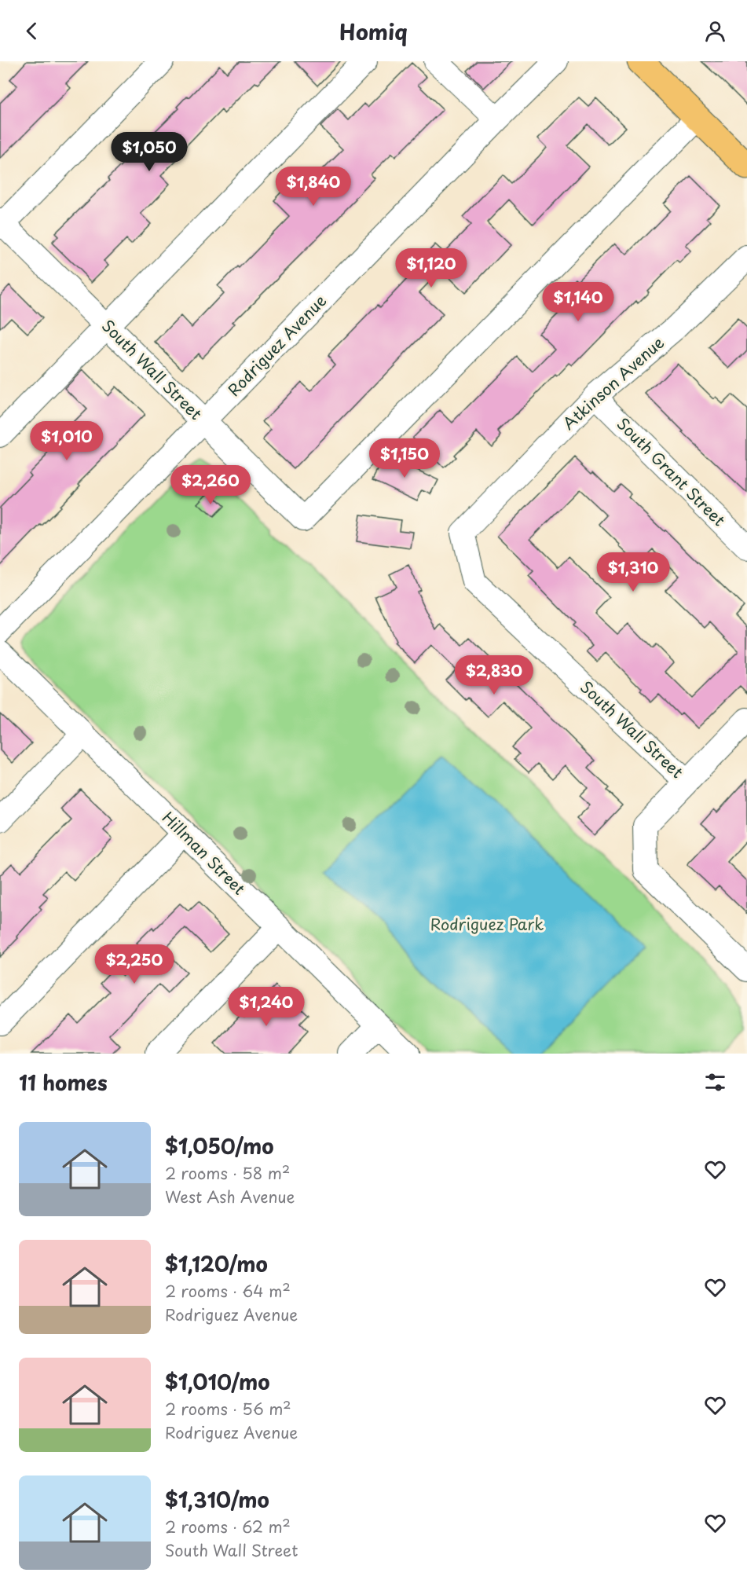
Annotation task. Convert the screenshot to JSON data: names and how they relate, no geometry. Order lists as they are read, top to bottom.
{
  "streets": {
    "street": [
      "Rodriguez Avenue",
      "South Wall Street",
      "Atkinson Avenue",
      "South Grant Street",
      "Hillman Street"
    ]
  },
  "crossings": [
    ["Rodriguez Avenue", "South Wall Street"],
    ["South Wall Street", "Atkinson Avenue"],
    ["Atkinson Avenue", "South Grant Street"]
  ],
  "parks": ["Rodriguez Park"],
  "page": {
    "header": "Homiq",
    "price": [
      "$1,050",
      "$1,840",
      "$1,120",
      "$1,140",
      "$1,010",
      "$1,150",
      "$2,260",
      "$1,310",
      "$2,830",
      "$2,250",
      "$1,240"
    ],
    "heading": "11 homes",
    "list": [
      {
        "name": "$1,050/mo",
        "note": "2 rooms · 58 m² · West Ash Avenue"
      },
      {
        "name": "$1,120/mo",
        "note": "2 rooms · 64 m² · Rodriguez Avenue"
      },
      {
        "name": "$1,010/mo",
        "note": "2 rooms · 56 m² · Rodriguez Avenue"
      },
      {
        "name": "$1,310/mo",
        "note": "2 rooms · 62 m² · South Wall Street"
      }
    ]
  }
}
